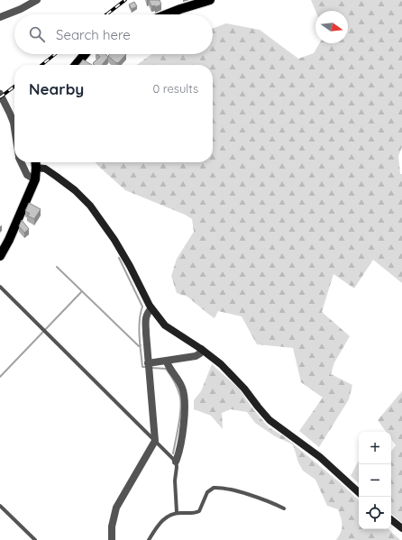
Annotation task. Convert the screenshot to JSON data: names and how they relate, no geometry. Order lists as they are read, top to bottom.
{
  "north": "right",
  "page": {
    "search": "Search here",
    "heading": ["Nearby", "0 results"],
    "map_buttons": ["+", "−"]
  }
}
